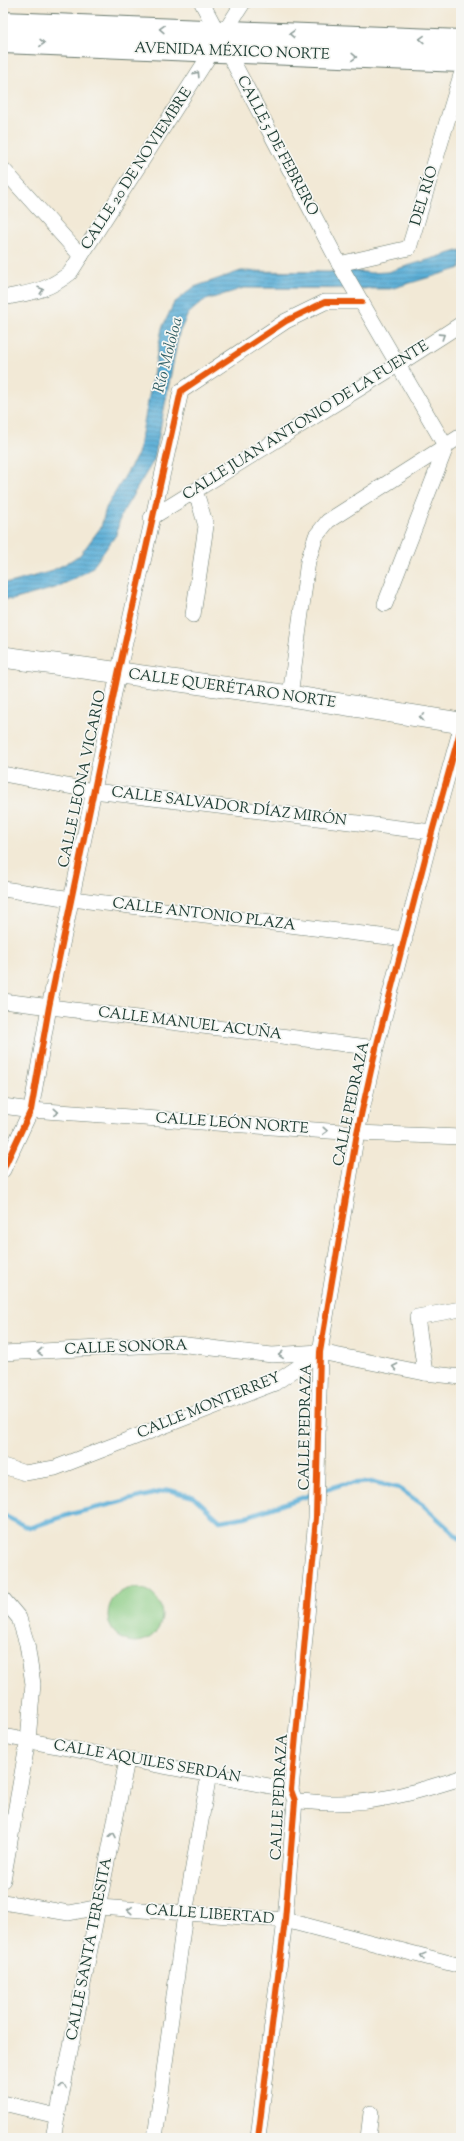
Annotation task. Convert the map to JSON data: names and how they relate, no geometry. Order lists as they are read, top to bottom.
{
  "streets": {
    "main road": ["AVENIDA MÉXICO NORTE"],
    "street": [
      "CALLE 5 DE FEBRERO",
      "CALLE 20 DE NOVIEMBRE",
      "DEL RÍO",
      "CALLE JUAN ANTONIO DE LA FUENTE",
      "CALLE QUERÉTARO NORTE",
      "CALLE LEONA VICARIO",
      "CALLE SALVADOR DÍAZ MIRÓN",
      "CALLE ANTONIO PLAZA",
      "CALLE MANUEL ACUÑA",
      "CALLE PEDRAZA",
      "CALLE LEÓN NORTE",
      "CALLE SONORA",
      "CALLE MONTERREY",
      "CALLE AQUILES SERDÁN",
      "CALLE LIBERTAD",
      "CALLE SANTA TERESITA"
    ]
  },
  "crossings": [
    ["AVENIDA MÉXICO NORTE", "CALLE 5 DE FEBRERO"],
    ["AVENIDA MÉXICO NORTE", "CALLE 20 DE NOVIEMBRE"],
    ["CALLE 5 DE FEBRERO", "CALLE 20 DE NOVIEMBRE"],
    ["CALLE 5 DE FEBRERO", "DEL RÍO"],
    ["CALLE 5 DE FEBRERO", "CALLE JUAN ANTONIO DE LA FUENTE"],
    ["CALLE 5 DE FEBRERO", "CALLE LEONA VICARIO"],
    ["CALLE JUAN ANTONIO DE LA FUENTE", "CALLE LEONA VICARIO"],
    ["CALLE QUERÉTARO NORTE", "CALLE LEONA VICARIO"],
    ["CALLE LEONA VICARIO", "CALLE SALVADOR DÍAZ MIRÓN"],
    ["CALLE LEONA VICARIO", "CALLE ANTONIO PLAZA"],
    ["CALLE LEONA VICARIO", "CALLE MANUEL ACUÑA"],
    ["CALLE LEONA VICARIO", "CALLE LEÓN NORTE"],
    ["CALLE SALVADOR DÍAZ MIRÓN", "CALLE PEDRAZA"],
    ["CALLE ANTONIO PLAZA", "CALLE PEDRAZA"],
    ["CALLE MANUEL ACUÑA", "CALLE PEDRAZA"],
    ["CALLE PEDRAZA", "CALLE LEÓN NORTE"],
    ["CALLE PEDRAZA", "CALLE SONORA"],
    ["CALLE PEDRAZA", "CALLE MONTERREY"],
    ["CALLE PEDRAZA", "CALLE AQUILES SERDÁN"],
    ["CALLE PEDRAZA", "CALLE LIBERTAD"],
    ["CALLE SONORA", "CALLE MONTERREY"],
    ["CALLE AQUILES SERDÁN", "CALLE SANTA TERESITA"],
    ["CALLE LIBERTAD", "CALLE SANTA TERESITA"]
  ],
  "one_way": [
    "CALLE 20 DE NOVIEMBRE",
    "CALLE QUERÉTARO NORTE",
    "CALLE LEÓN NORTE",
    "CALLE SONORA",
    "CALLE LIBERTAD"
  ],
  "water": ["Río Mololoa"]
}
